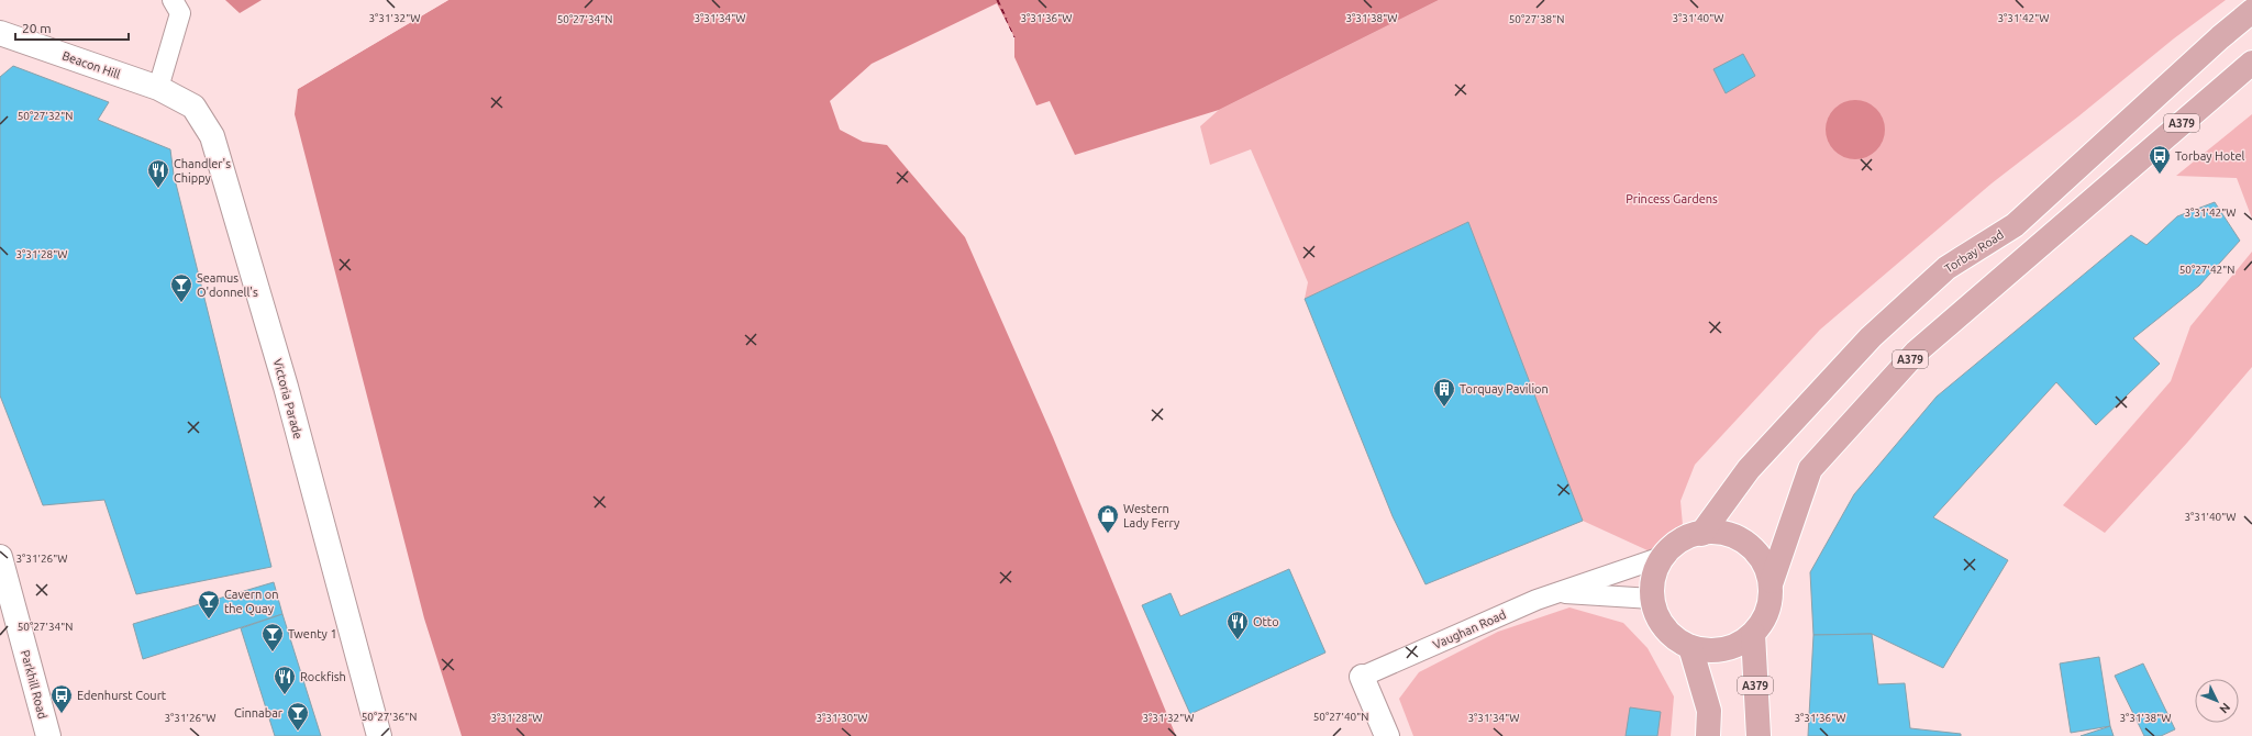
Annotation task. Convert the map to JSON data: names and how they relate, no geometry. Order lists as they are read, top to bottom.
{
  "streets": {
    "main road": ["A379", "Torbay Road"],
    "street": ["Beacon Hill", "Victoria Parade", "Parkhill Road"],
    "lane": ["Vaughan Road"]
  },
  "crossings": [
    ["Beacon Hill", "Victoria Parade"],
    ["A379", "Torbay Road"],
    ["A379", "Vaughan Road"],
    ["Torbay Road", "Vaughan Road"]
  ],
  "parks": ["Princess Gardens"],
  "places": {
    "bus stop": ["Torbay Hotel", "Edenhurst Court"],
    "restaurant": ["Chandler's Chippy", "Otto", "Rockfish"],
    "bar": [
      "Seamus O'donnell's",
      "Cavern on the Quay",
      "Twenty 1",
      "Cinnabar"
    ],
    "building": ["Torquay Pavilion"],
    "shop": ["Western Lady Ferry"]
  },
  "scale_bar": "20 m",
  "north": "bottom right",
  "coordinates": [
    "3°31'32\"W",
    "3°31'34\"W",
    "3°31'36\"W",
    "3°31'38\"W",
    "3°31'40\"W",
    "3°31'42\"W",
    "50°27'34\"N",
    "50°27'38\"N",
    "50°27'32\"N",
    "3°31'28\"W",
    "50°27'42\"N",
    "3°31'26\"W",
    "50°27'36\"N",
    "50°27'40\"N",
    "3°31'30\"W"
  ]
}
